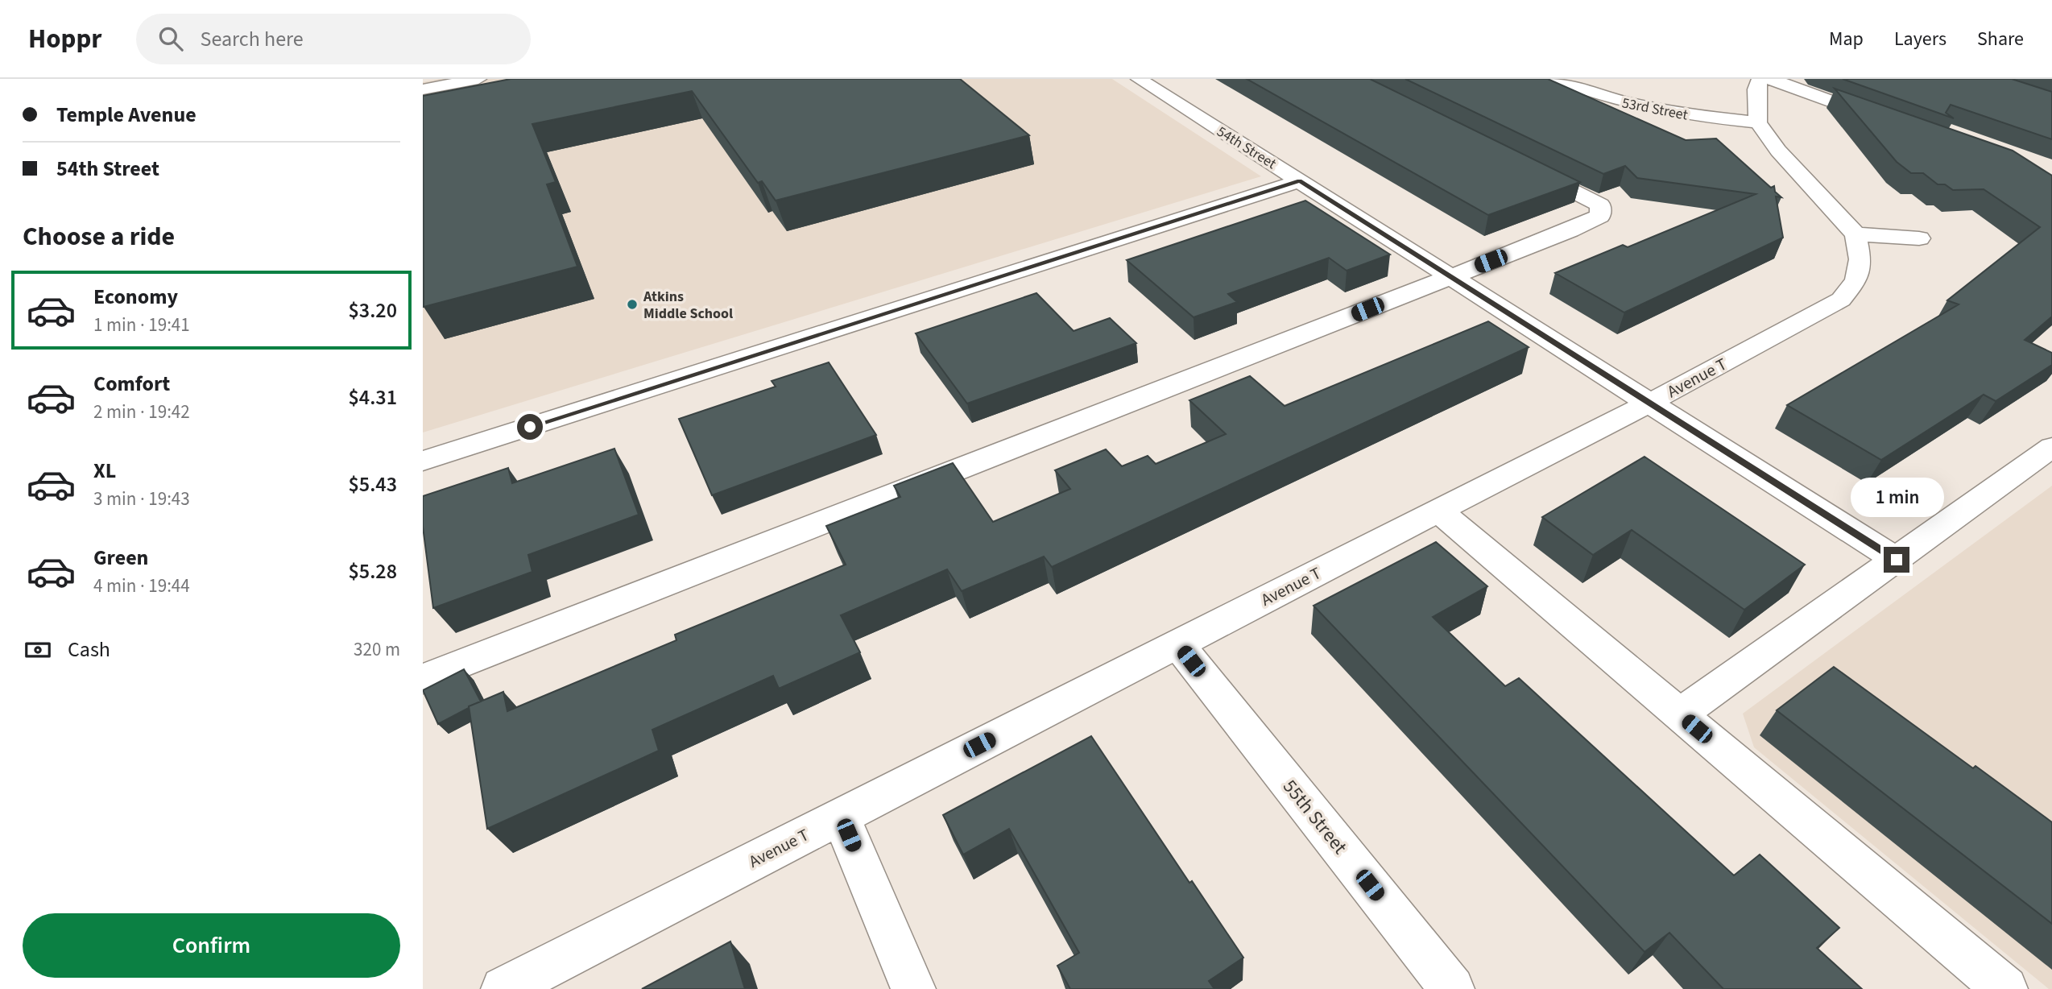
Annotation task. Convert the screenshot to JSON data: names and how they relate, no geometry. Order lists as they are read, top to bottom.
{
  "streets": {
    "street": [
      "53rd Street",
      "54th Street",
      "Avenue T",
      "55th Street"
    ]
  },
  "crossings": [
    ["54th Street", "Avenue T"],
    ["Avenue T", "55th Street"]
  ],
  "places": ["Atkins Middle School"],
  "page": {
    "header": "Hoppr",
    "search": "Search here",
    "nav": ["Map", "Layers", "Share"],
    "banner": ["Temple Avenue", "54th Street"],
    "heading": "Choose a ride",
    "list": [
      {
        "name": "Economy",
        "note": "1 min · 19:41",
        "value": "$3.20"
      },
      {
        "name": "Comfort",
        "note": "2 min · 19:42",
        "value": "$4.31"
      },
      {
        "name": "XL",
        "note": "3 min · 19:43",
        "value": "$5.43"
      },
      {
        "name": "Green",
        "note": "4 min · 19:44",
        "value": "$5.28"
      }
    ],
    "bubble": "1 min",
    "pay": ["Cash", "320 m"],
    "buttons": "Confirm"
  }
}
